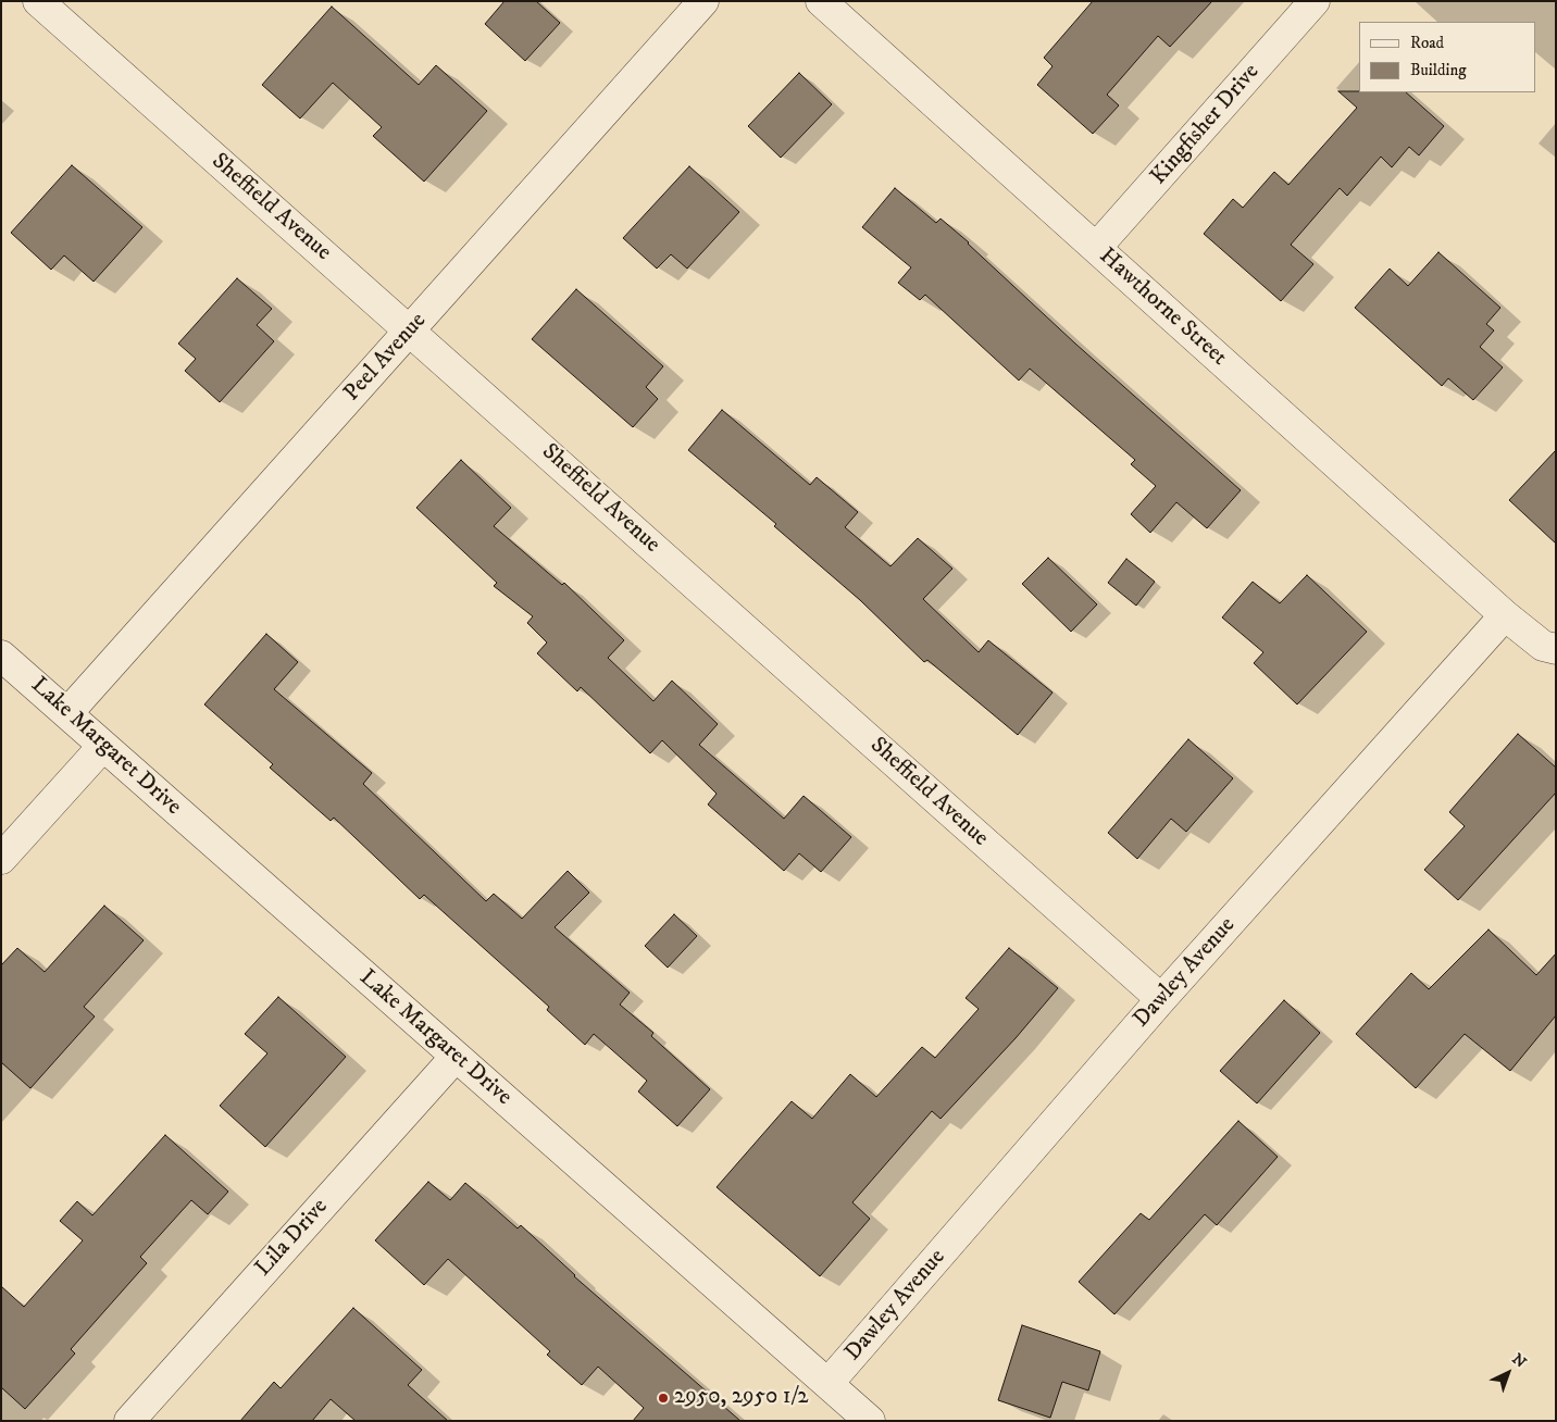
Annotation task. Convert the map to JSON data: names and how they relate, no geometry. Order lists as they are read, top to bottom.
{
  "streets": {
    "street": [
      "Kingfisher Drive",
      "Sheffield Avenue",
      "Hawthorne Street",
      "Peel Avenue",
      "Lake Margaret Drive",
      "Dawley Avenue",
      "Lila Drive"
    ]
  },
  "crossings": [
    ["Kingfisher Drive", "Hawthorne Street"],
    ["Sheffield Avenue", "Peel Avenue"],
    ["Sheffield Avenue", "Dawley Avenue"],
    ["Hawthorne Street", "Dawley Avenue"],
    ["Peel Avenue", "Lake Margaret Drive"],
    ["Lake Margaret Drive", "Dawley Avenue"],
    ["Lake Margaret Drive", "Lila Drive"]
  ],
  "places": ["2950, 2950 1/2"],
  "legend": ["Road", "Building"],
  "north": "top right"
}
